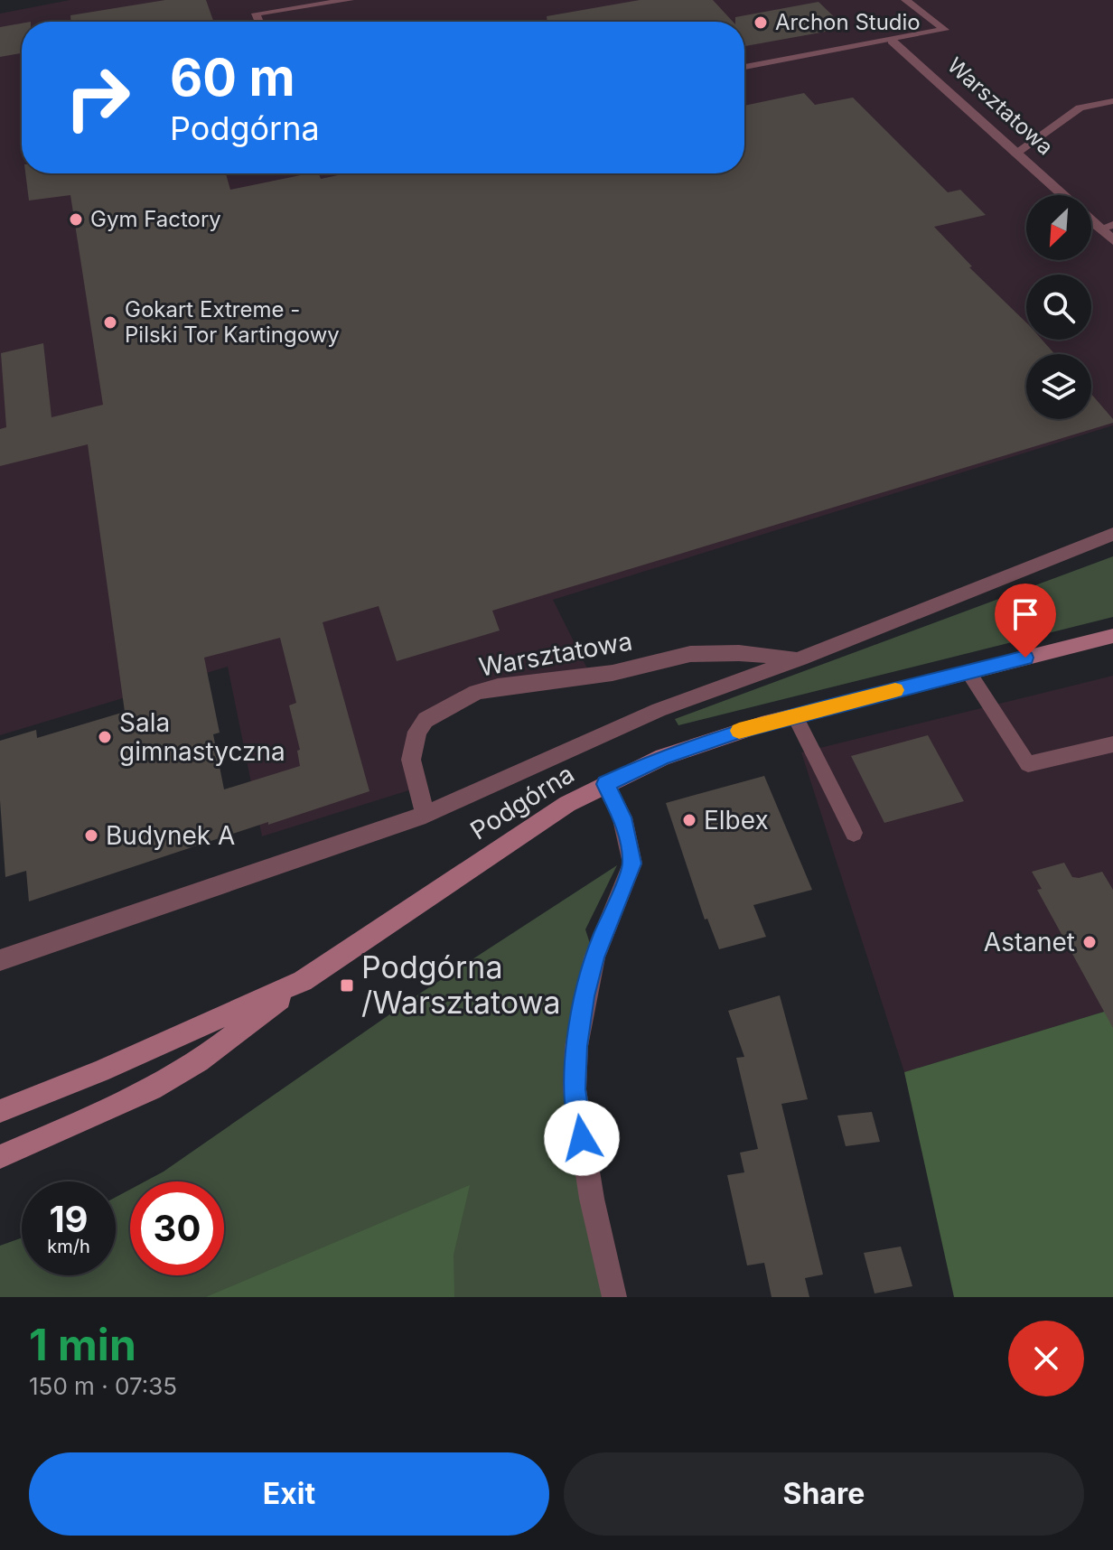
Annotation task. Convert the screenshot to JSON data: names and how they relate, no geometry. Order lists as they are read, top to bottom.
{
  "streets": {
    "street": ["Warsztatowa", "Podgórna"]
  },
  "places": {
    "other": [
      "Archon Studio",
      "Gym Factory",
      "Gokart Extreme - Pilski Tor Kartingowy",
      "Sala gimnastyczna",
      "Elbex",
      "Budynek A",
      "Astanet"
    ],
    "transit": ["Podgórna /Warsztatowa"]
  },
  "north": "bottom left",
  "page": {
    "turn": ["60 m", "Podgórna"],
    "speed": "19 km/h",
    "limit": "30",
    "heading": ["1 min", "150 m · 07:35"],
    "buttons": ["Exit", "Share"]
  }
}
